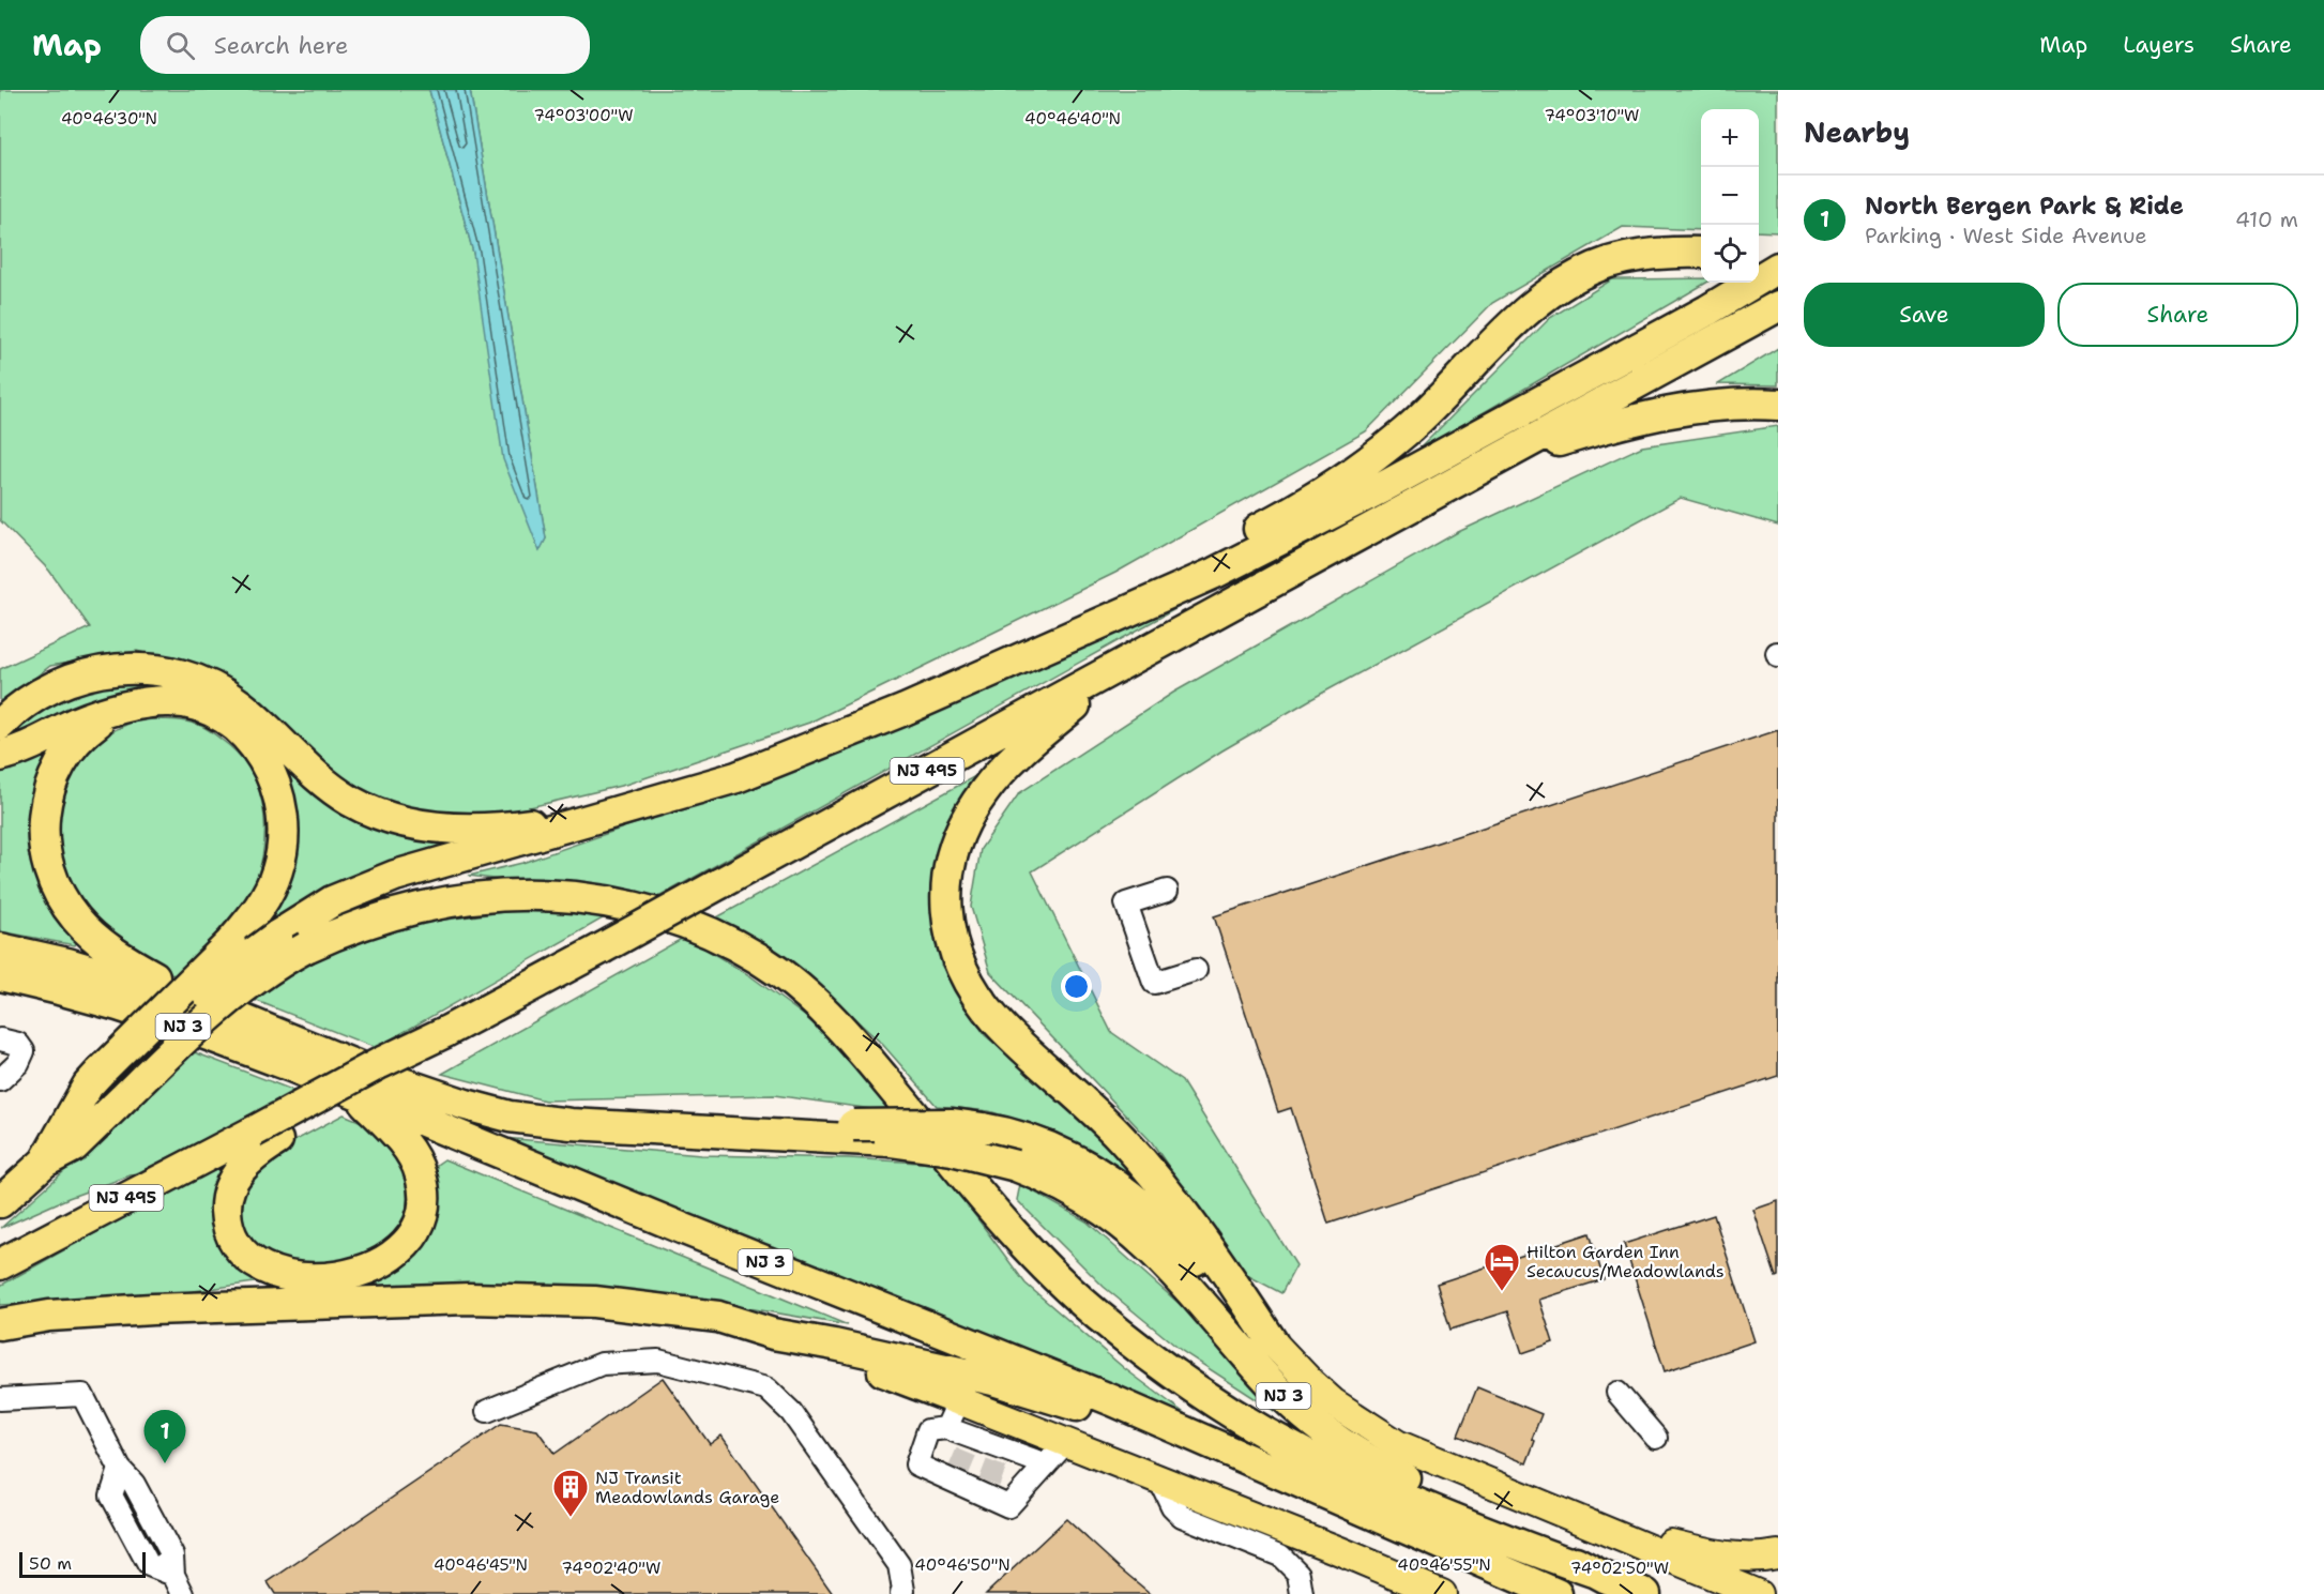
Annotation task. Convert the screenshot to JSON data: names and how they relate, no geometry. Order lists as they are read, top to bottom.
{
  "streets": {
    "highway": ["NJ 495", "NJ 3"]
  },
  "places": {
    "hotel": ["Hilton Garden Inn Secaucus/Meadowlands"],
    "building": ["NJ Transit Meadowlands Garage"]
  },
  "scale_bar": "50 m",
  "page": {
    "header": "Map",
    "search": "Search here",
    "nav": ["Map", "Layers", "Share"],
    "heading": "Nearby",
    "map_buttons": ["+", "−"],
    "list": [
      {
        "mark": "1",
        "name": "North Bergen Park & Ride",
        "note": "Parking · West Side Avenue",
        "value": "410 m"
      }
    ],
    "buttons": ["Save", "Share"],
    "pins": "1",
    "scale": "50 m"
  },
  "coordinates": [
    "74°03'00\"W",
    "74°03'10\"W",
    "40°46'40\"N",
    "40°46'30\"N",
    "40°46'45\"N",
    "40°46'50\"N",
    "40°46'55\"N",
    "74°02'40\"W",
    "74°02'50\"W"
  ]
}
